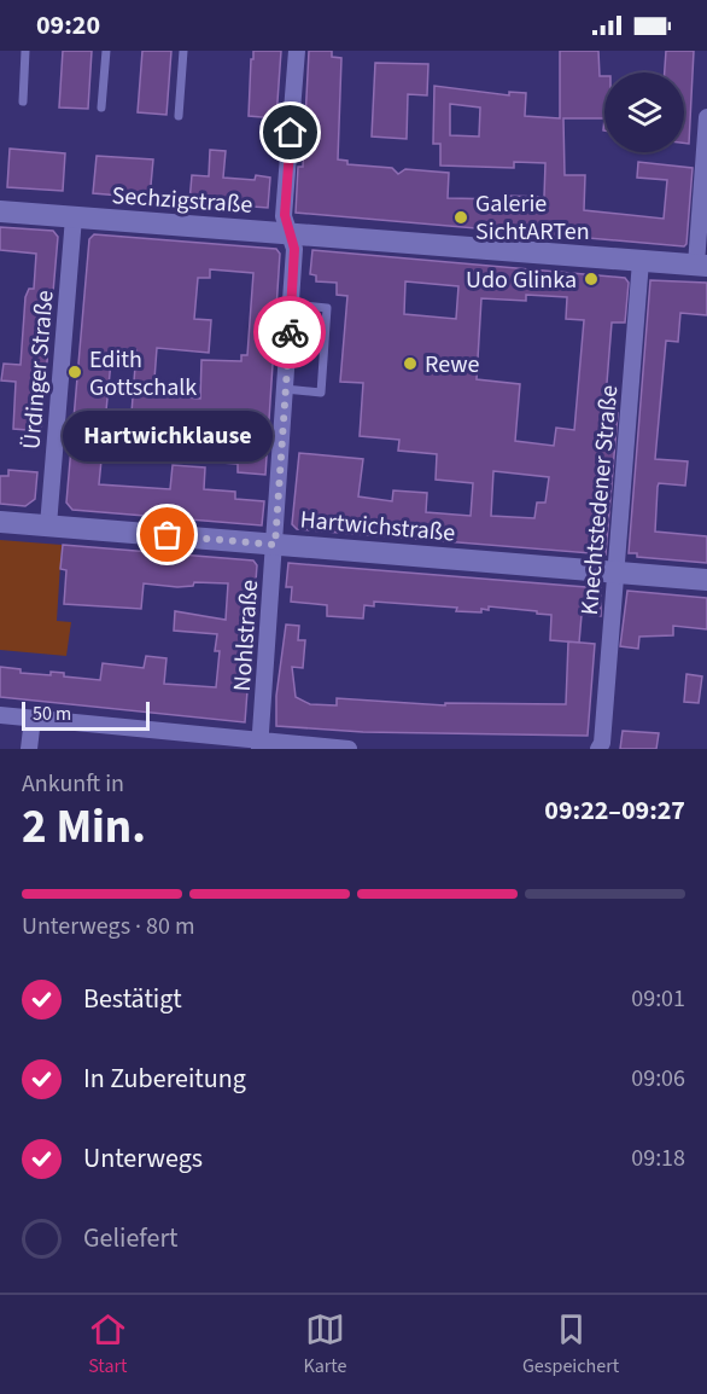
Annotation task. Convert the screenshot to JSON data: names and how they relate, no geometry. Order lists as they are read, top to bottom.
{
  "streets": {
    "street": [
      "Sechzigstraße",
      "Ürdinger Straße",
      "Knechtstedener Straße",
      "Hartwichstraße",
      "Nohlstraße"
    ]
  },
  "crossings": [
    ["Sechzigstraße", "Ürdinger Straße"],
    ["Sechzigstraße", "Knechtstedener Straße"],
    ["Sechzigstraße", "Nohlstraße"],
    ["Ürdinger Straße", "Hartwichstraße"],
    ["Knechtstedener Straße", "Hartwichstraße"],
    ["Hartwichstraße", "Nohlstraße"]
  ],
  "places": [
    "Galerie SichtARTen",
    "Udo Glinka",
    "Rewe",
    "Edith Gottschalk",
    "Hartwichklause"
  ],
  "scale_bar": "50 m",
  "page": {
    "status": "09:20",
    "bubble": "Hartwichklause",
    "scale": "50 m",
    "heading": ["2 Min.", "Ankunft in", "09:22–09:27"],
    "bar": "Unterwegs · 80 m",
    "list": [
      ["Bestätigt", "09:01"],
      ["In Zubereitung", "09:06"],
      ["Unterwegs", "09:18"],
      "Geliefert"
    ],
    "tabs": ["Start", "Karte", "Gespeichert"]
  }
}
